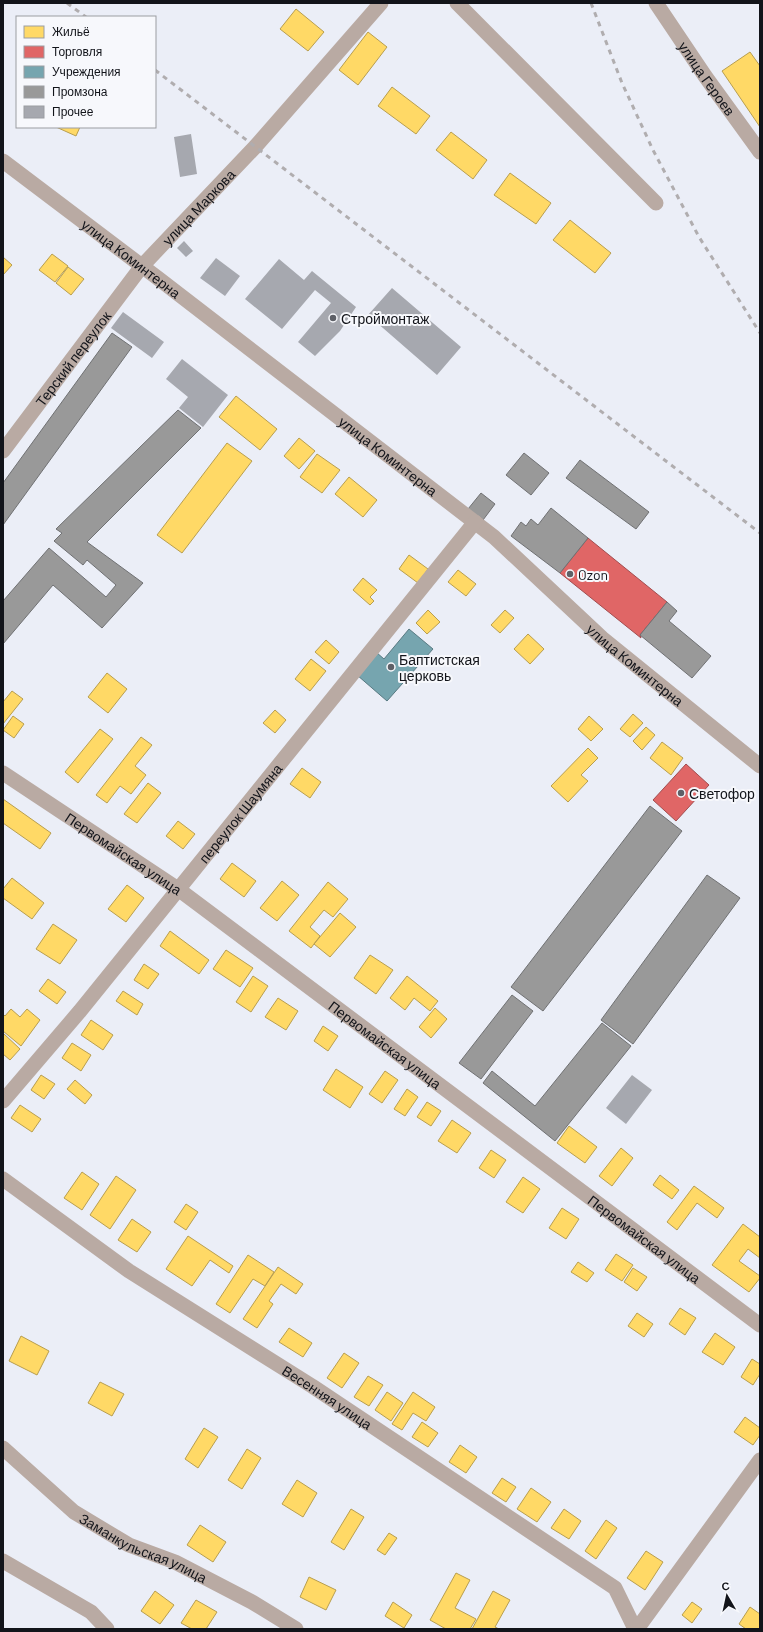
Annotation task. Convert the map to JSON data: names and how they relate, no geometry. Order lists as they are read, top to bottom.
{
  "streets": {
    "street": [
      "улица Героев",
      "улица Маркова",
      "улица Коминтерна",
      "Терский переулок",
      "переулок Шаумяна",
      "Первомайская улица",
      "Весенняя улица",
      "Заманкульская улица"
    ]
  },
  "crossings": [
    ["улица Маркова", "улица Коминтерна"],
    ["улица Маркова", "Терский переулок"],
    ["улица Коминтерна", "Терский переулок"],
    ["улица Коминтерна", "переулок Шаумяна"],
    ["переулок Шаумяна", "Первомайская улица"]
  ],
  "places": [
    "Строймонтаж",
    "Ozon",
    "Баптистская церковь",
    "Светофор"
  ],
  "legend": [
    "Жильё",
    "Торговля",
    "Учреждения",
    "Промзона",
    "Прочее"
  ],
  "north": "top"
}
